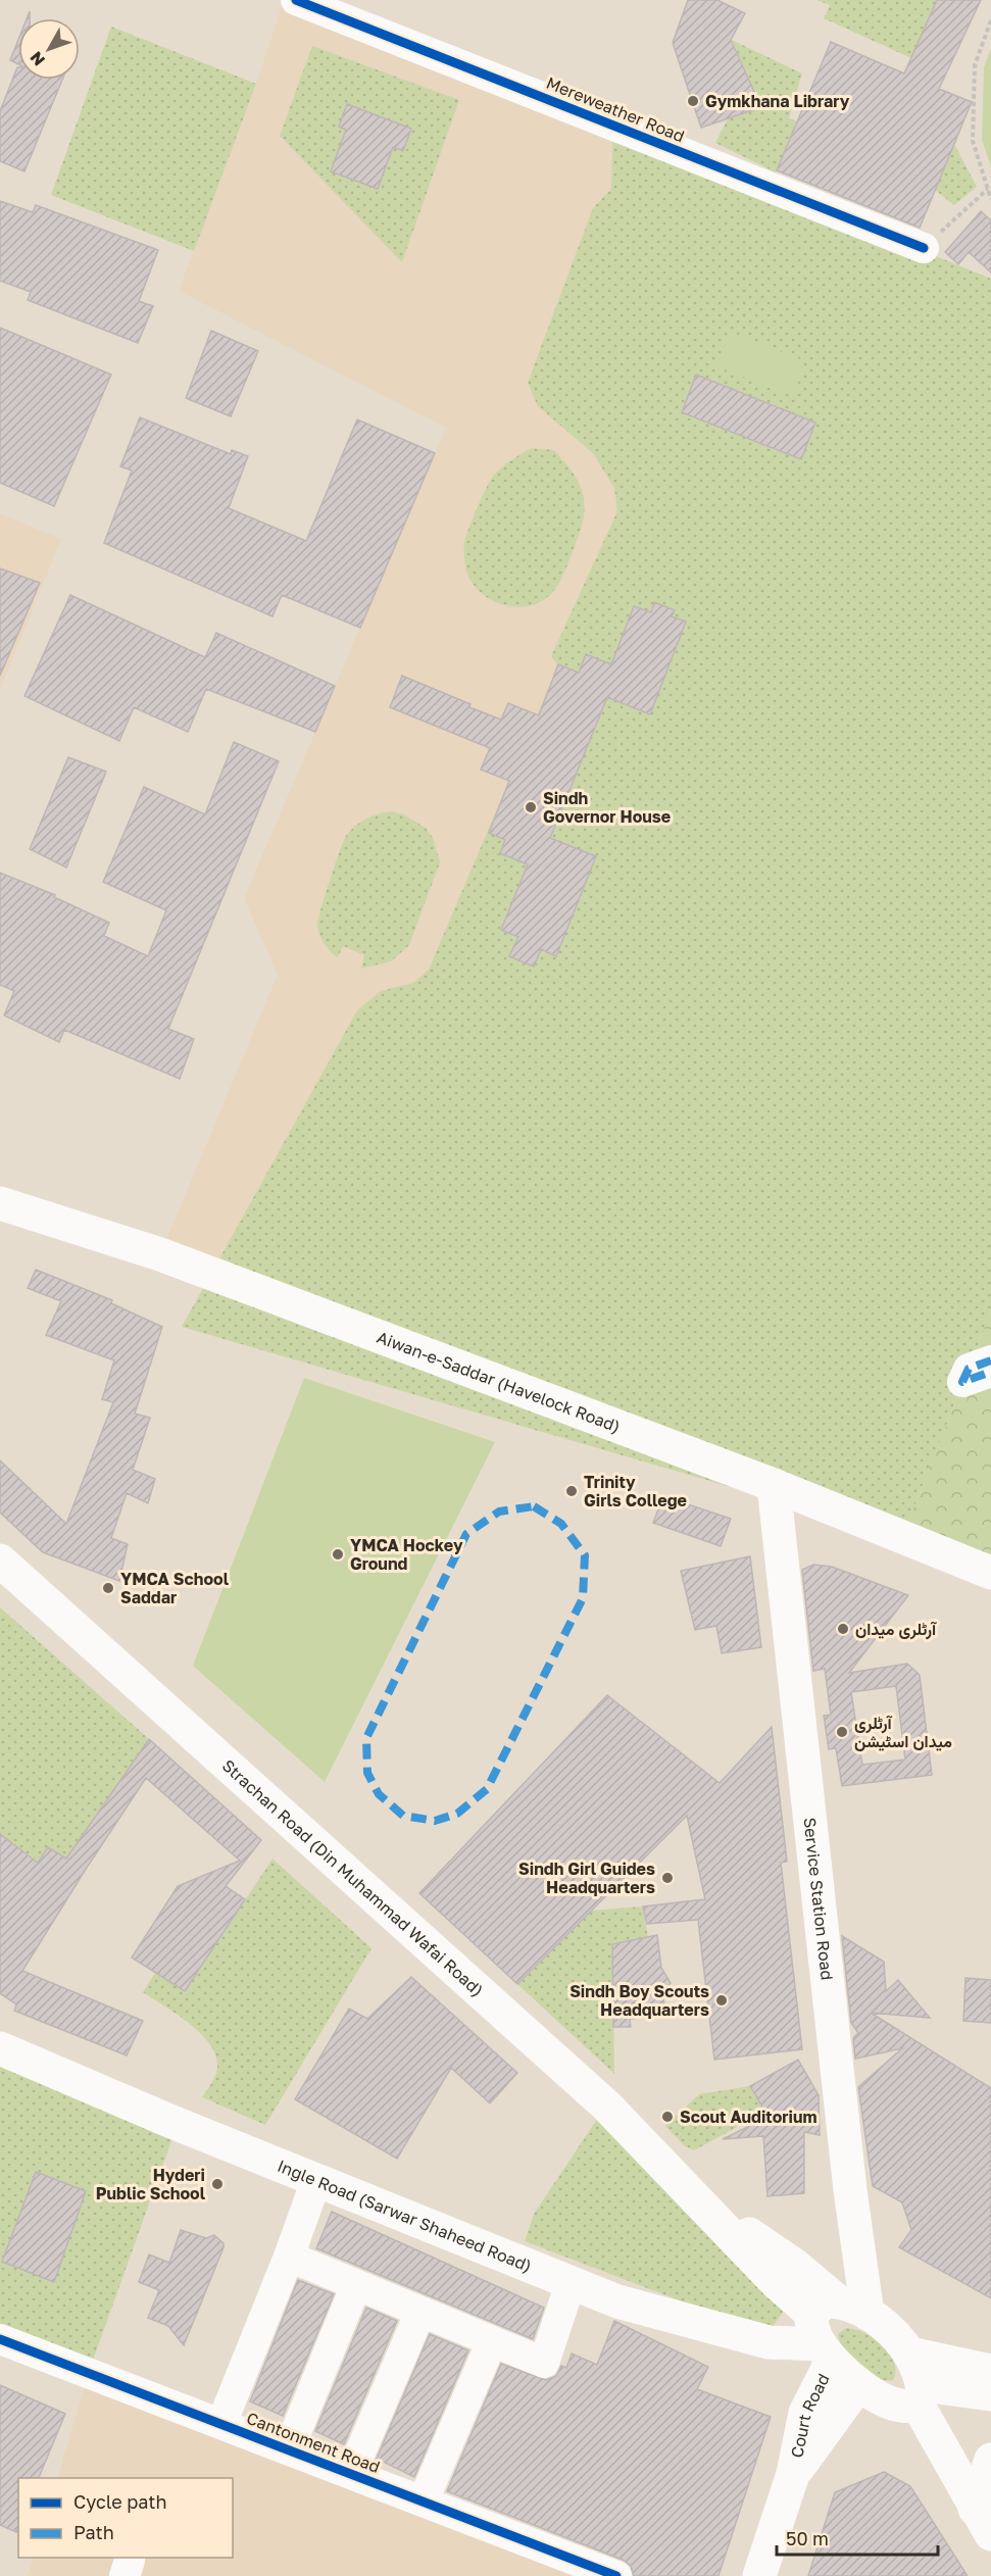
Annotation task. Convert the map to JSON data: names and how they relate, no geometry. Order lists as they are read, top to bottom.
{
  "streets": {
    "main road": [
      "Aiwan-e-Saddar (Havelock Road)",
      "Strachan Road (Din Muhammad Wafai Road)",
      "Service Station Road",
      "Ingle Road (Sarwar Shaheed Road)",
      "Court Road"
    ],
    "street": ["Mereweather Road", "Cantonment Road"]
  },
  "crossings": [
    ["Aiwan-e-Saddar (Havelock Road)", "Service Station Road"],
    ["Strachan Road (Din Muhammad Wafai Road)", "Service Station Road"],
    ["Service Station Road", "Ingle Road (Sarwar Shaheed Road)"],
    ["Service Station Road", "Court Road"],
    ["Ingle Road (Sarwar Shaheed Road)", "Court Road"]
  ],
  "places": [
    "Gymkhana Library",
    "Sindh Governor House",
    "Trinity Girls College",
    "YMCA Hockey Ground",
    "YMCA School Saddar",
    "آرٹلری میدان",
    "آرٹلری میدان اسٹیشن",
    "Sindh Girl Guides Headquarters",
    "Sindh Boy Scouts Headquarters",
    "Scout Auditorium",
    "Hyderi Public School"
  ],
  "legend": ["Cycle path", "Path"],
  "scale_bar": "50 m",
  "north": "bottom left"
}
